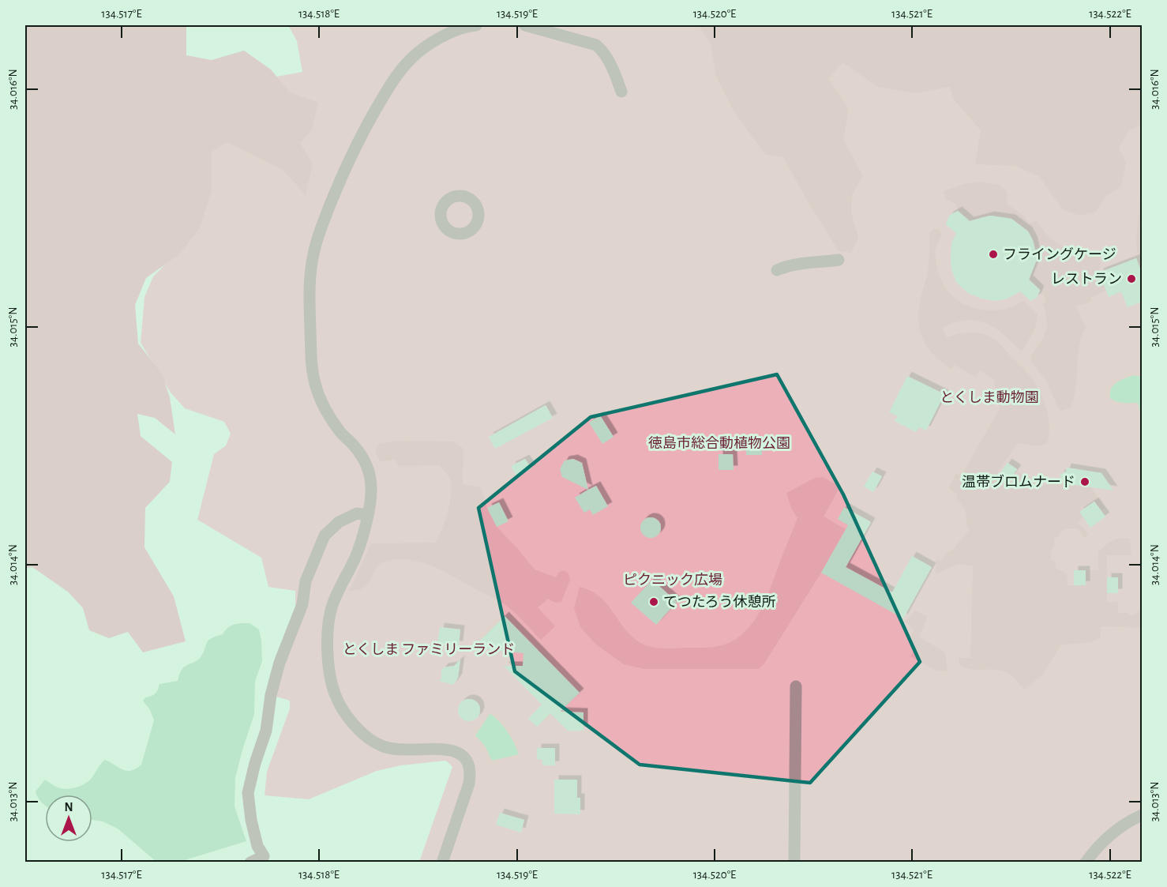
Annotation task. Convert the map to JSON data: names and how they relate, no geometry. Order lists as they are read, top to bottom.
{
  "parks": [
    "とくしま動物園",
    "徳島市総合動植物公園",
    "ピクニック広場",
    "とくしま ファミリーランド"
  ],
  "places": [
    "フライングケージ",
    "レストラン",
    "温帯ブロムナード",
    "てつたろう休憩所"
  ],
  "north": "top",
  "coordinates": [
    "134.517°E",
    "134.518°E",
    "134.519°E",
    "134.520°E",
    "134.521°E",
    "134.522°E",
    "34.016°N",
    "34.015°N",
    "34.014°N",
    "34.013°N"
  ]
}
